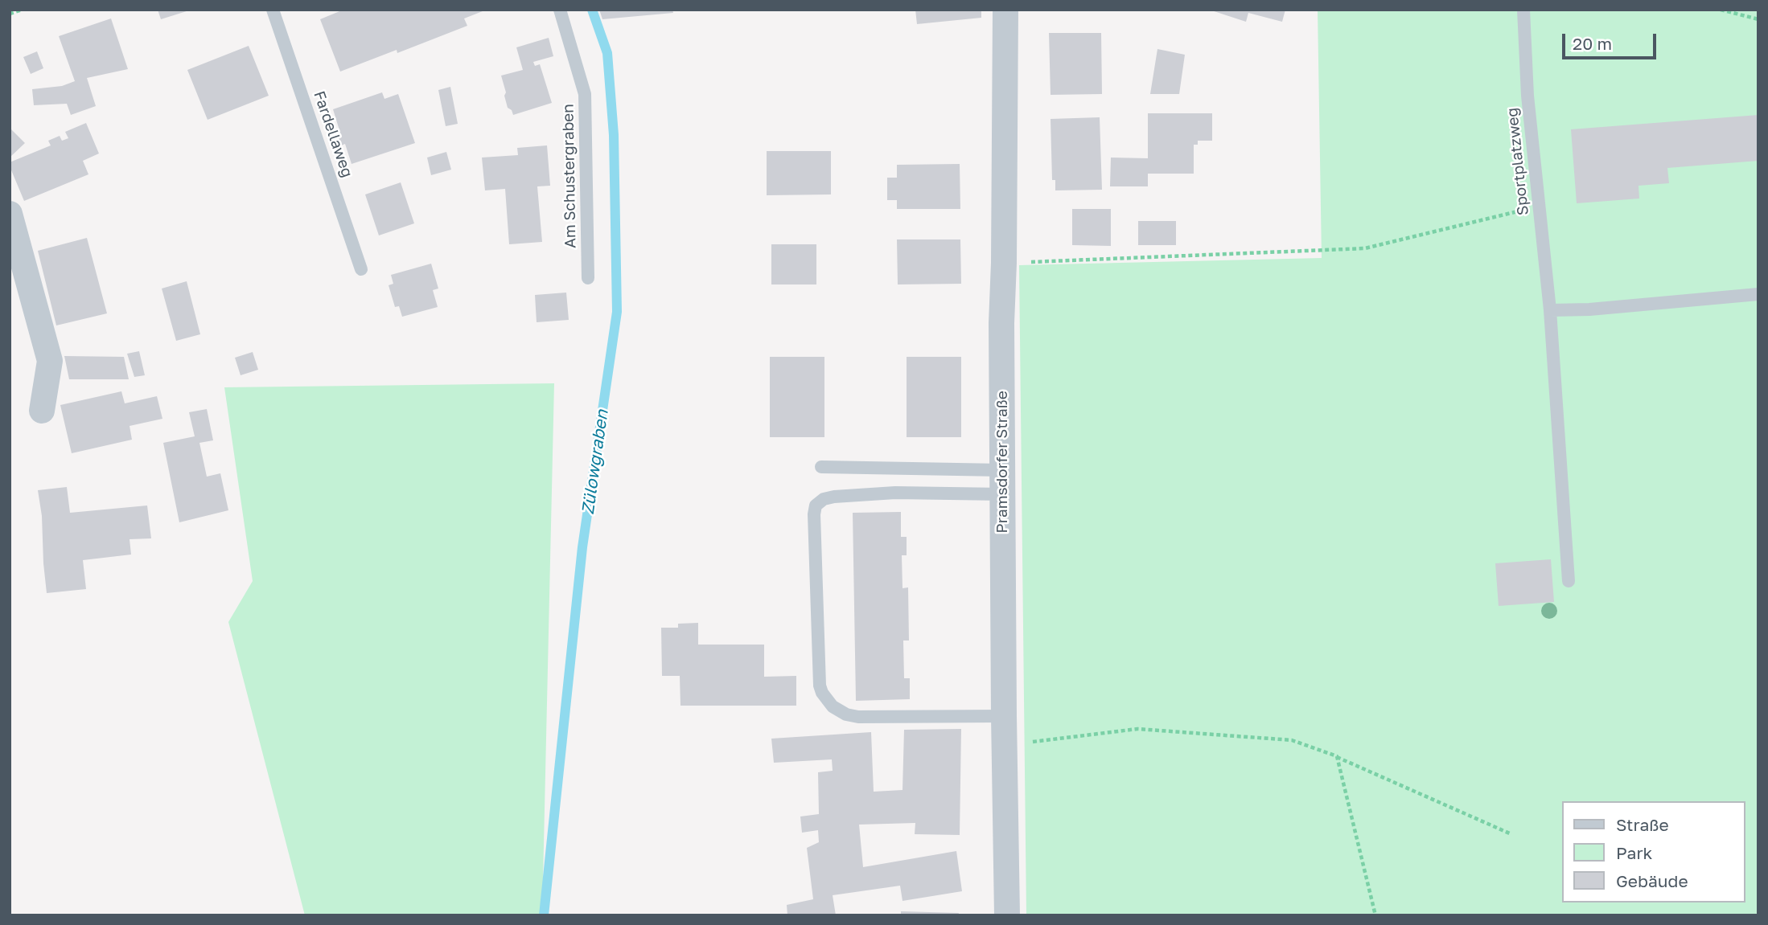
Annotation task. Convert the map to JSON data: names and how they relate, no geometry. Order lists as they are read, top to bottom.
{
  "streets": {
    "street": ["Pramsdorfer Straße"],
    "lane": ["Fardellaweg", "Sportplatzweg", "Am Schustergraben"]
  },
  "water": ["Zülowgraben"],
  "legend": ["Straße", "Park", "Gebäude"],
  "scale_bar": "20 m"
}
